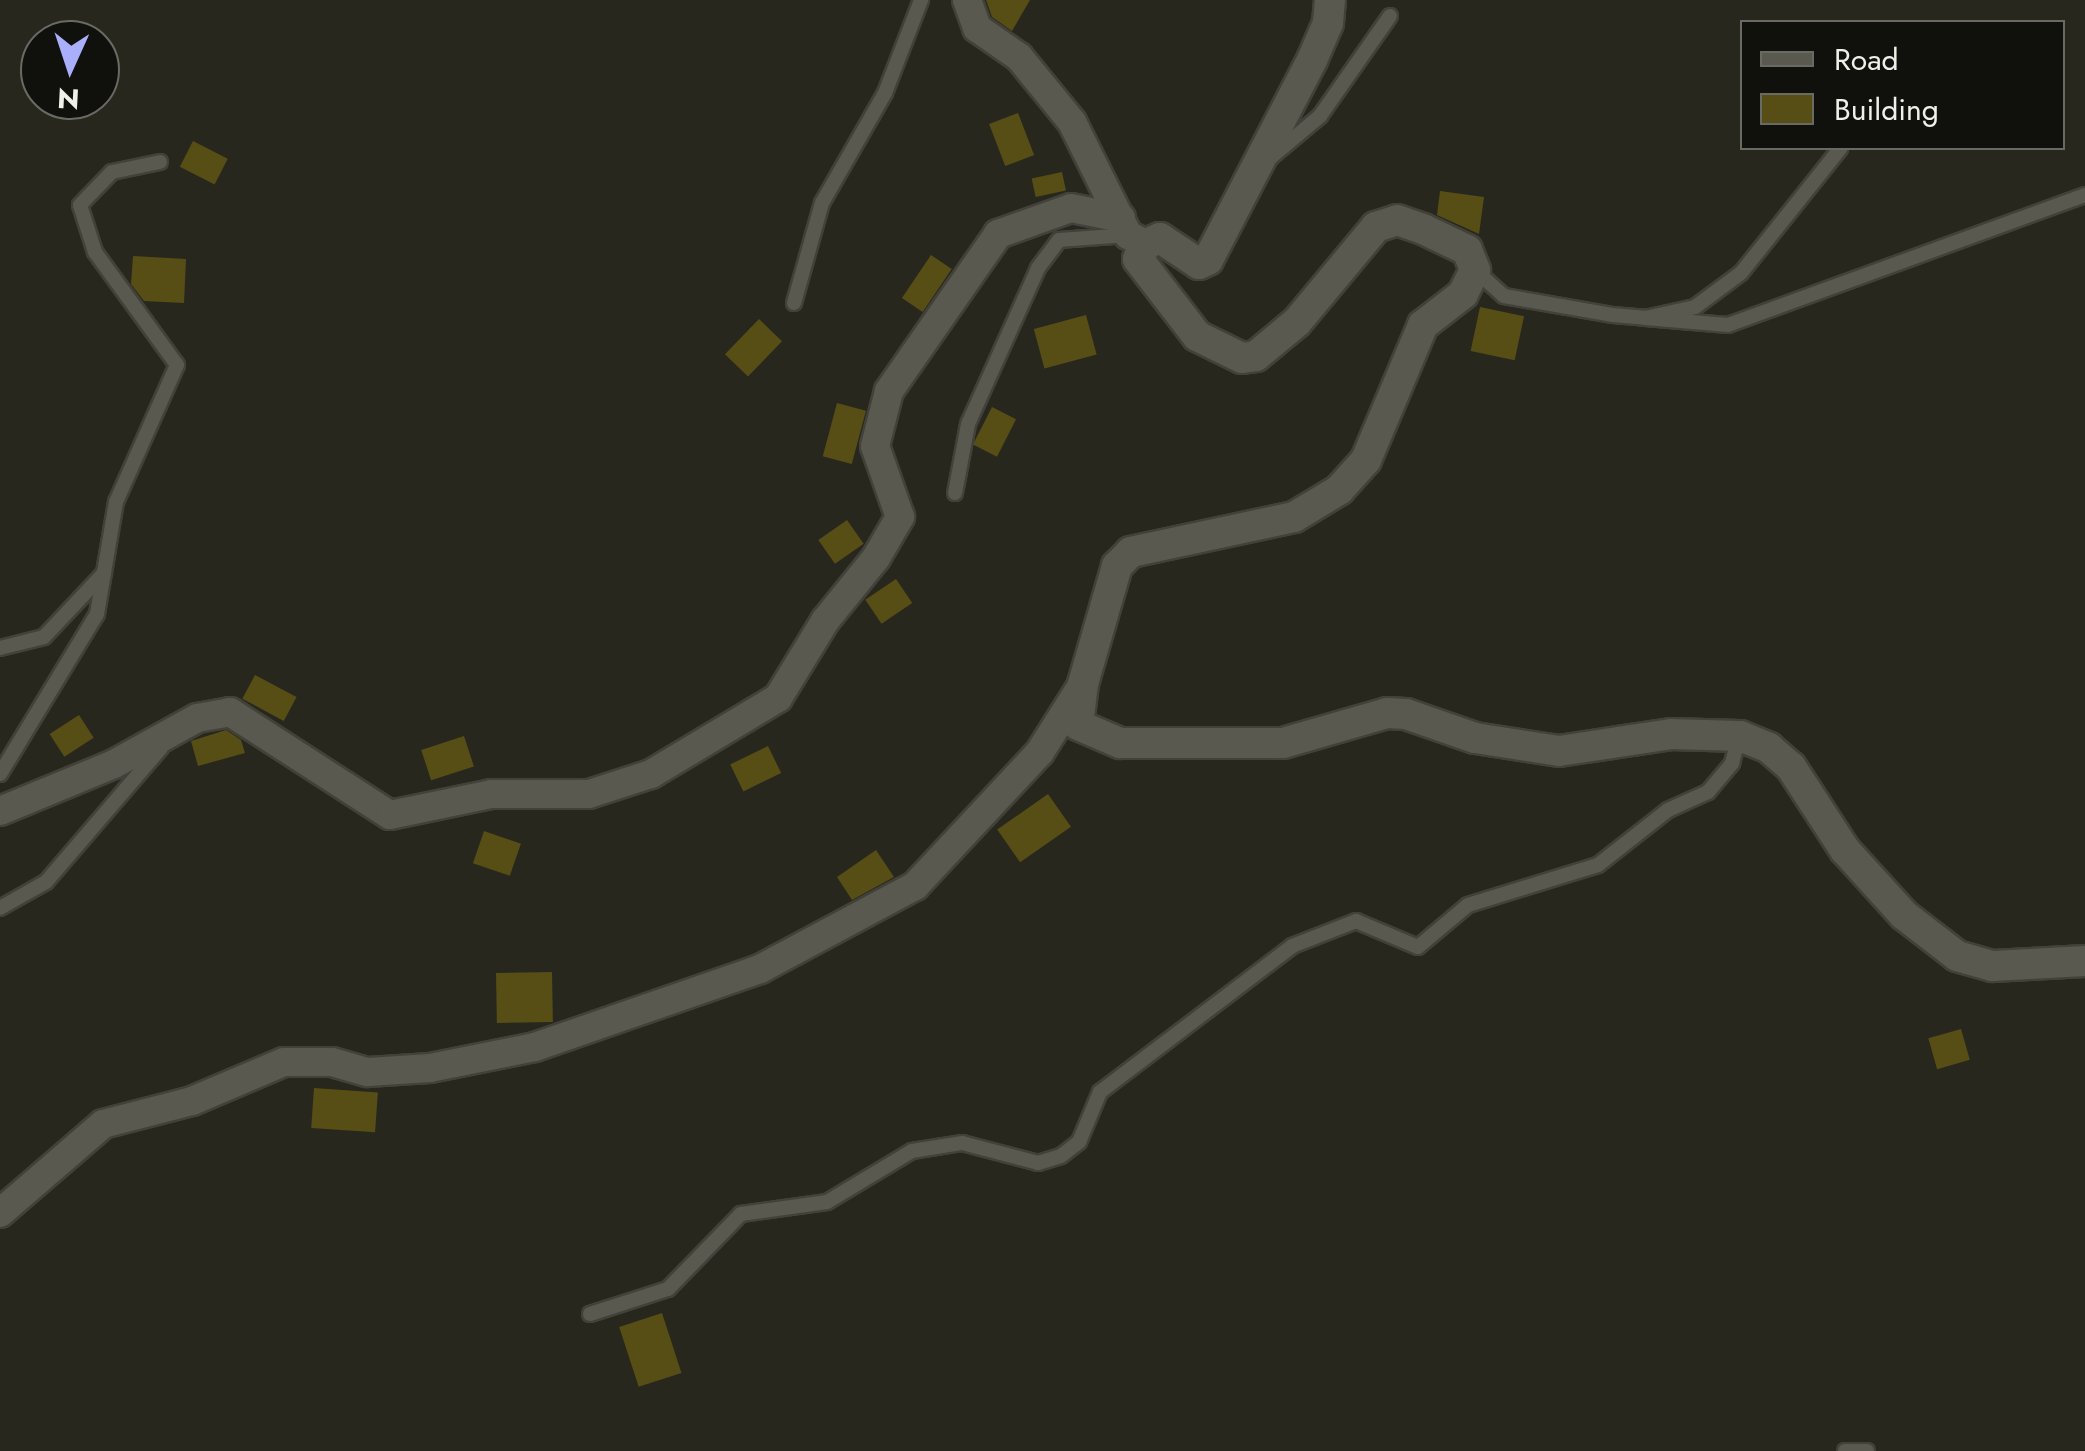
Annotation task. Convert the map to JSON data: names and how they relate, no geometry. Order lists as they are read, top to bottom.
{
  "legend": ["Road", "Building"],
  "north": "bottom"
}
